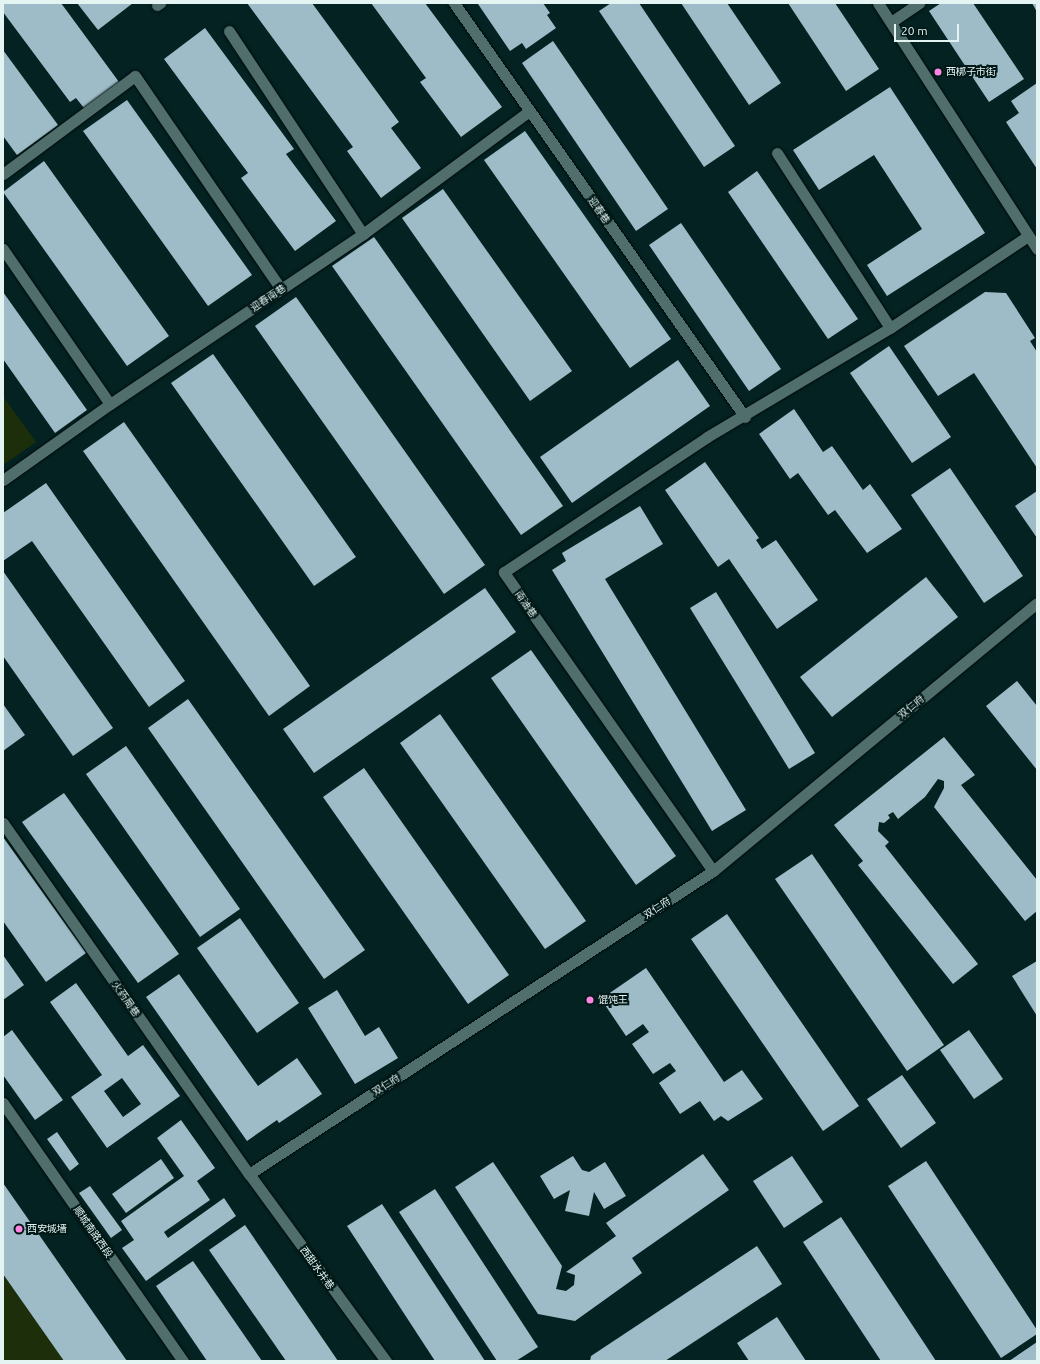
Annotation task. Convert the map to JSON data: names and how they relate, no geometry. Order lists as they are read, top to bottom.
{
  "streets": {
    "street": [
      "迎春巷",
      "迎春南巷",
      "南油巷",
      "双仁府",
      "火药局巷",
      "顺城南路西段",
      "西甜水井巷"
    ]
  },
  "crossings": [
    ["迎春巷", "迎春南巷"],
    ["迎春巷", "南油巷"],
    ["南油巷", "双仁府"],
    ["双仁府", "火药局巷"],
    ["双仁府", "西甜水井巷"],
    ["火药局巷", "西甜水井巷"]
  ],
  "places": ["西梆子市街", "馄饨王", "西安城墙"],
  "scale_bar": "20 m"
}
